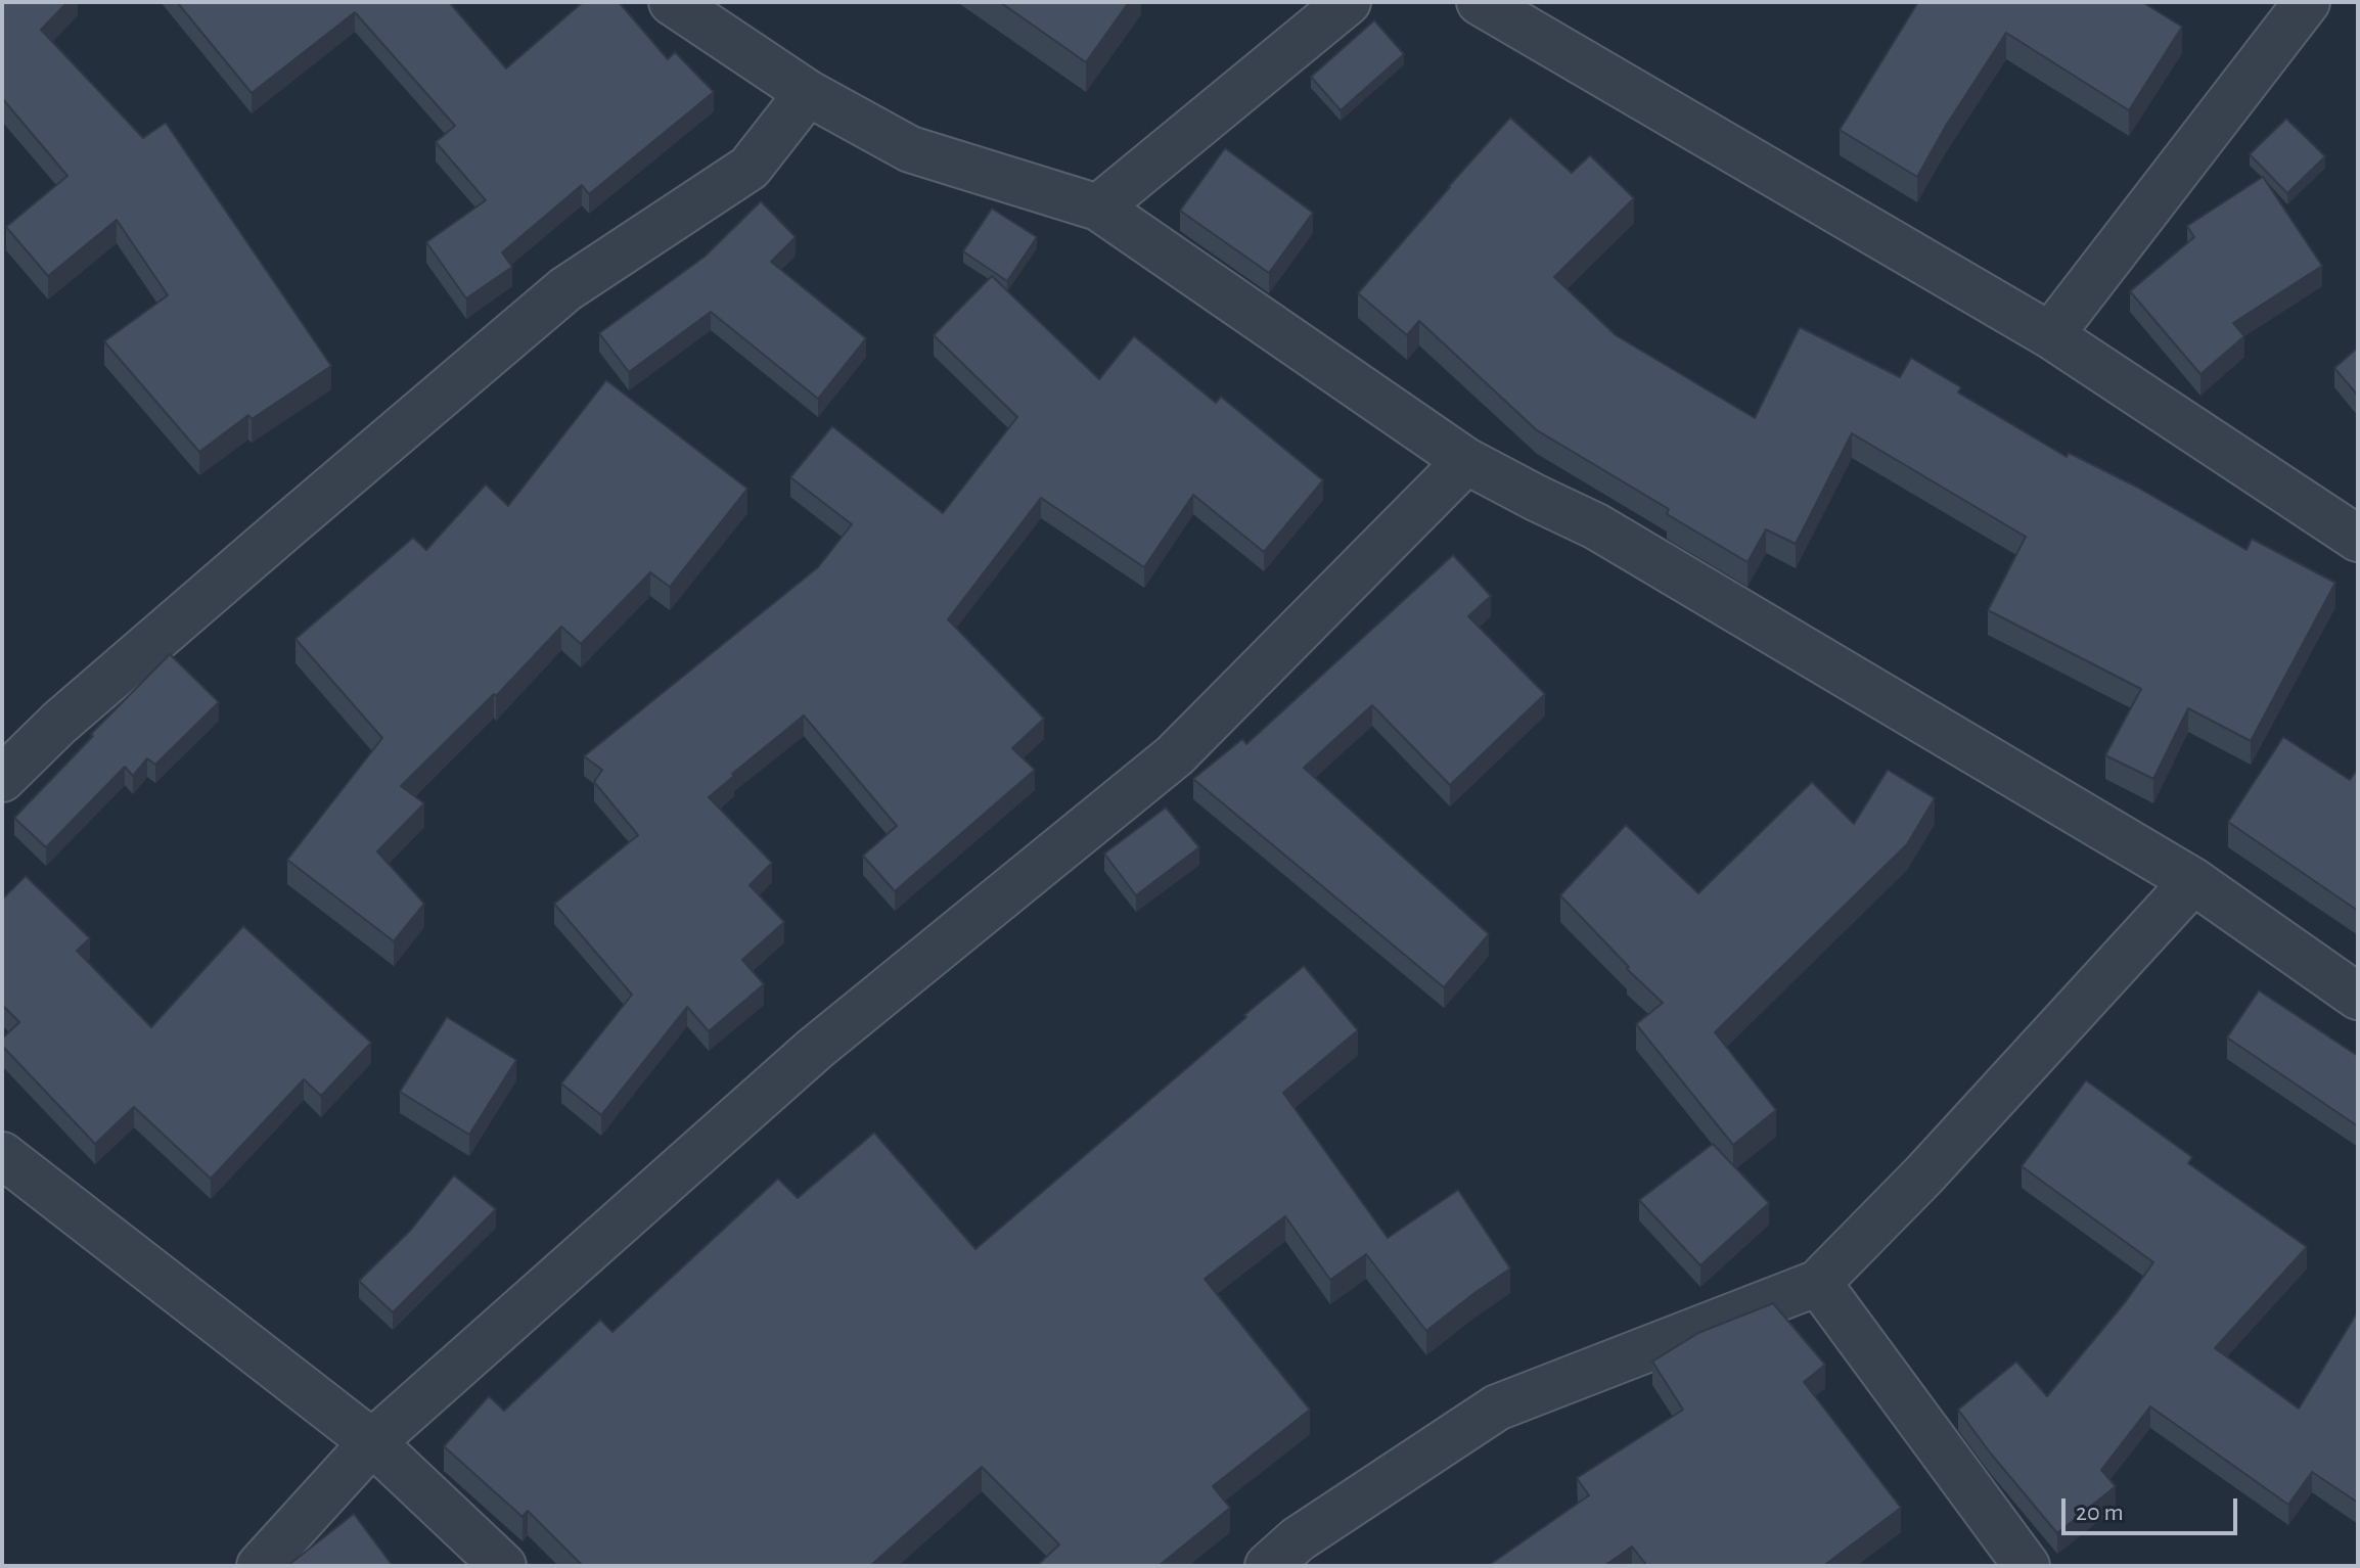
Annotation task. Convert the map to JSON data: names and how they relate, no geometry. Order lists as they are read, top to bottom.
{
  "scale_bar": "20 m"
}
